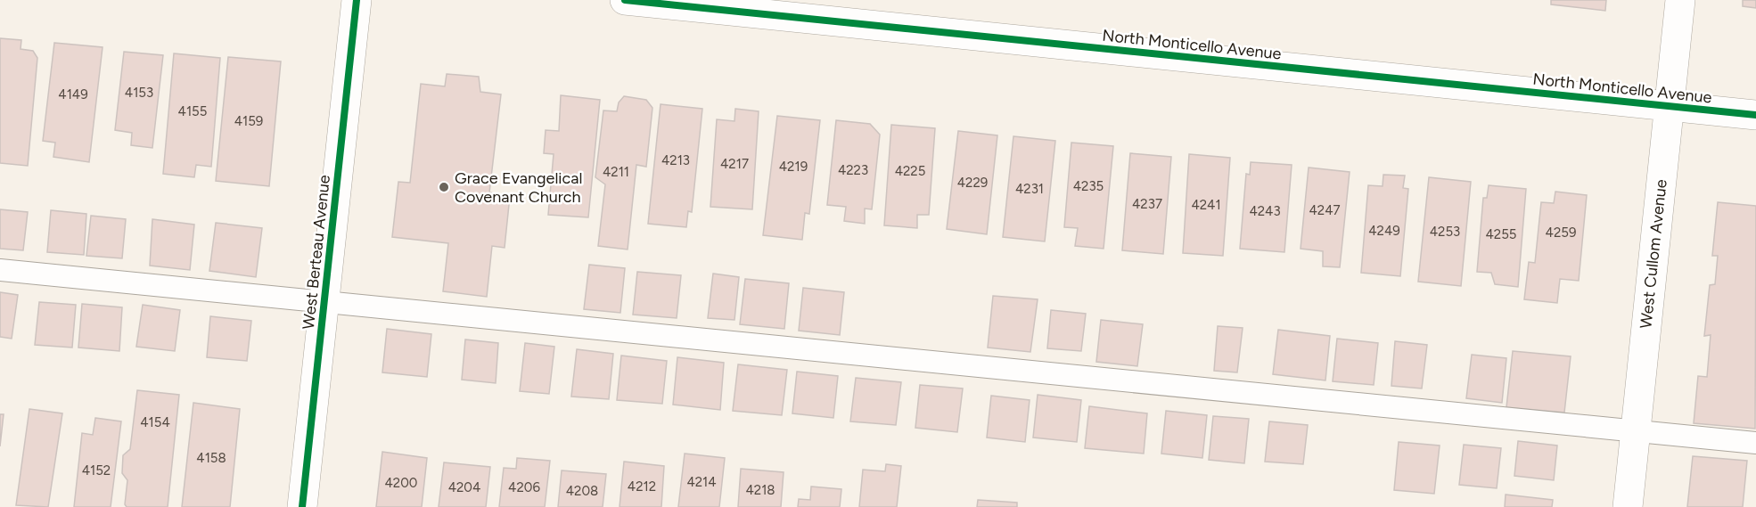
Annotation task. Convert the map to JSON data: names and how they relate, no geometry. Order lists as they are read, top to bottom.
{
  "streets": {
    "street": ["North Monticello Avenue", "West Berteau Avenue", "West Cullom Avenue"]
  },
  "crossings": [
    ["North Monticello Avenue", "West Cullom Avenue"]
  ],
  "places": ["Grace Evangelical Covenant Church"],
  "house_numbers": [
    "4153",
    "4149",
    "4155",
    "4159",
    "4213",
    "4217",
    "4219",
    "4223",
    "4225",
    "4211",
    "4229",
    "4235",
    "4231",
    "4237",
    "4241",
    "4247",
    "4243",
    "4249",
    "4253",
    "4259",
    "4255",
    "4154",
    "4158",
    "4152",
    "4214",
    "4200",
    "4212",
    "4204",
    "4206",
    "4218",
    "4208"
  ]
}
